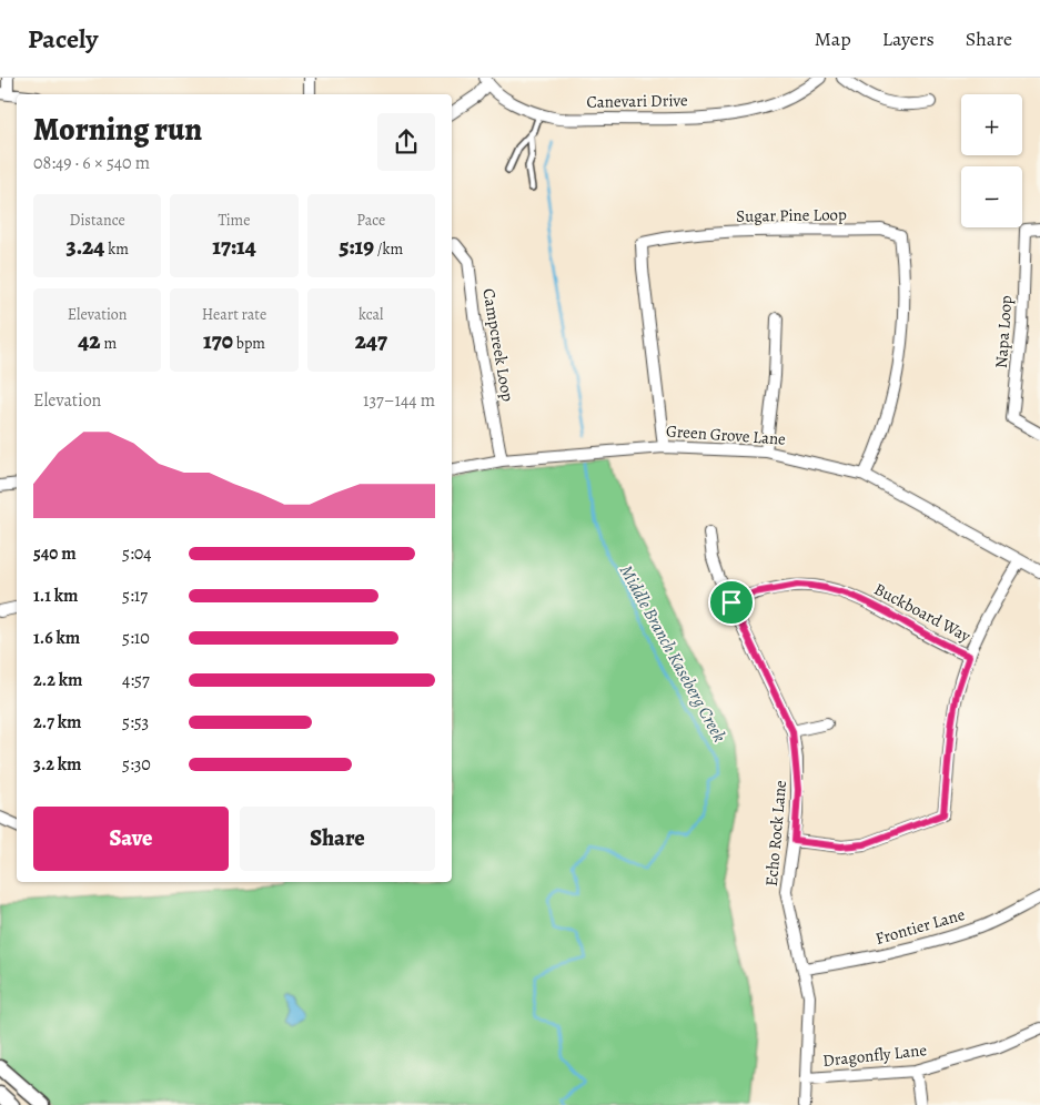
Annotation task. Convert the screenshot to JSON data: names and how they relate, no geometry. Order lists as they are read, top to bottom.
{
  "streets": {
    "street": [
      "Canevari Drive",
      "Sugar Pine Loop",
      "Napa Loop",
      "Campcreek Loop",
      "Green Grove Lane",
      "Buckboard Way",
      "Echo Rock Lane",
      "Frontier Lane",
      "Dragonfly Lane"
    ]
  },
  "crossings": [
    ["Sugar Pine Loop", "Green Grove Lane"],
    ["Campcreek Loop", "Green Grove Lane"],
    ["Buckboard Way", "Echo Rock Lane"],
    ["Echo Rock Lane", "Frontier Lane"],
    ["Echo Rock Lane", "Dragonfly Lane"]
  ],
  "water": ["Middle Branch Kaseberg Creek"],
  "page": {
    "header": "Pacely",
    "nav": ["Map", "Layers", "Share"],
    "map_buttons": ["+", "−"],
    "heading": ["Morning run", "08:49 · 6 × 540 m"],
    "stats": [
      ["Distance", "3.24 km"],
      ["Time", "17:14"],
      ["Pace", "5:19 /km"],
      ["Elevation", "42 m"],
      ["Heart rate", "170 bpm"],
      ["kcal", "247"]
    ],
    "chart": ["Elevation", "137–144 m"],
    "list": [
      {
        "name": "540 m",
        "note": "5:04"
      },
      {
        "name": "1.1 km",
        "note": "5:17"
      },
      {
        "name": "1.6 km",
        "note": "5:10"
      },
      {
        "name": "2.2 km",
        "note": "4:57"
      },
      {
        "name": "2.7 km",
        "note": "5:53"
      },
      {
        "name": "3.2 km",
        "note": "5:30"
      }
    ],
    "buttons": ["Save", "Share"]
  }
}
